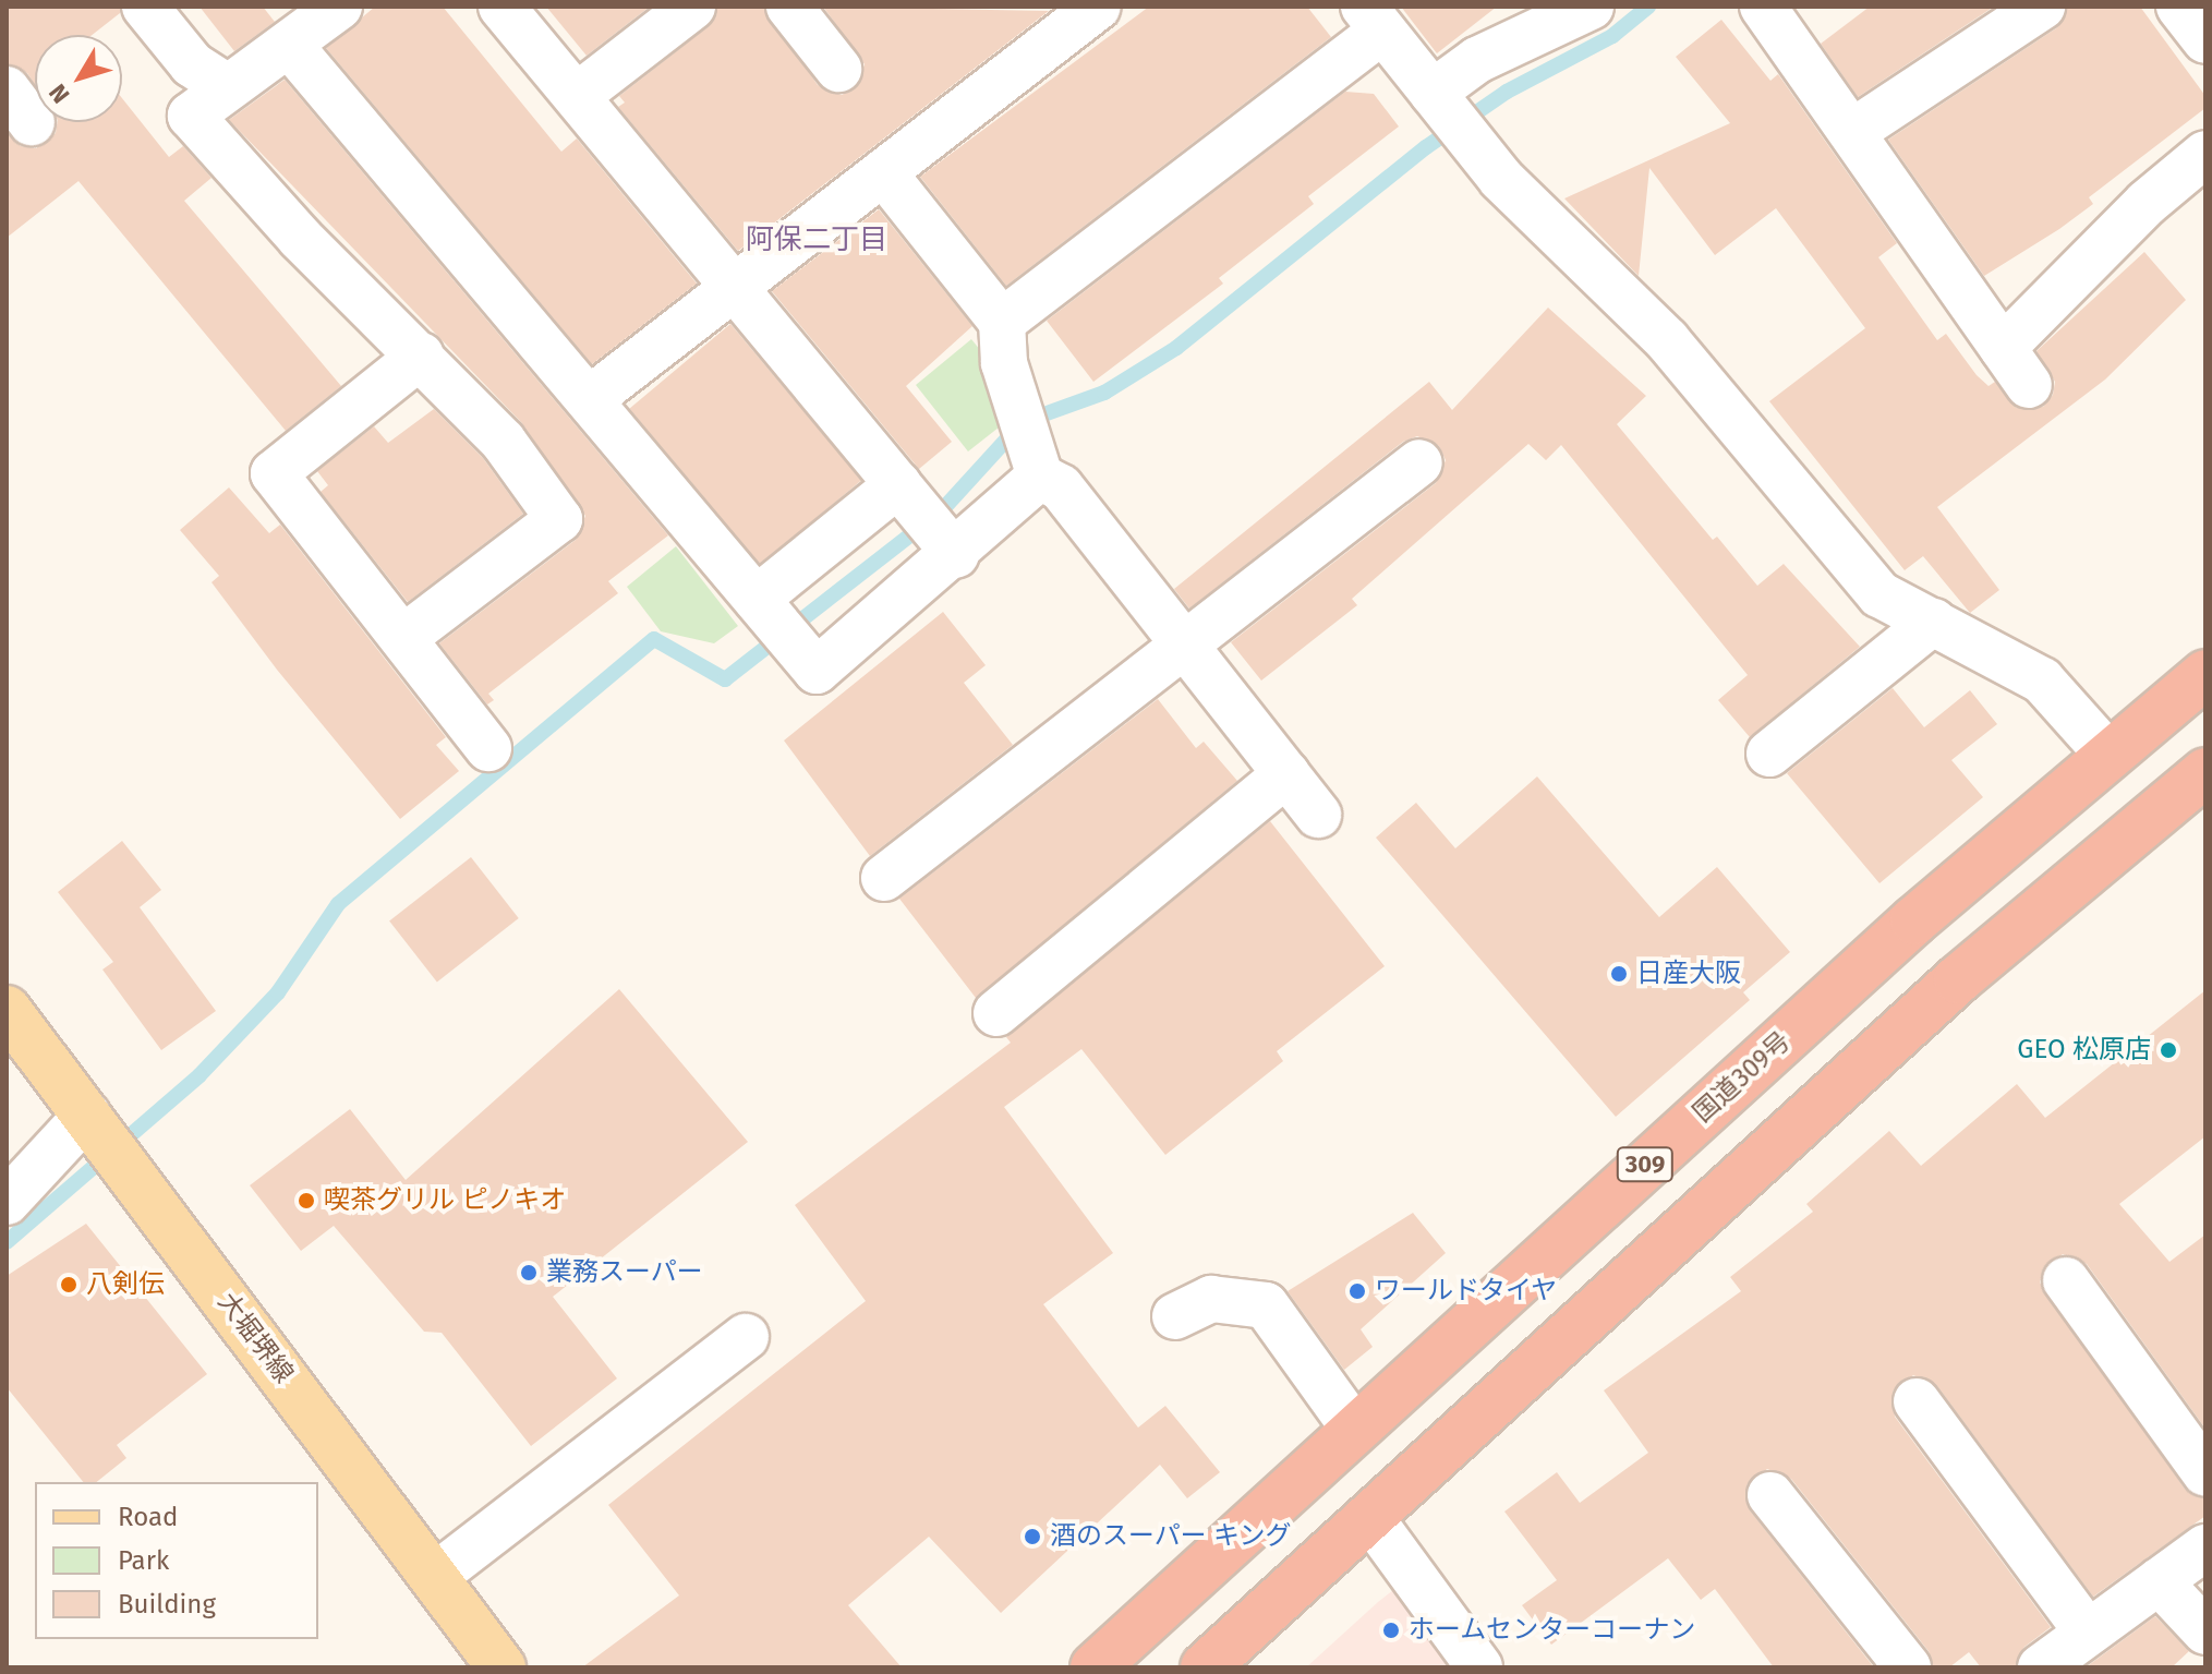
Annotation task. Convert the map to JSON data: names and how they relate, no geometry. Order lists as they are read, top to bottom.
{
  "streets": {
    "highway": ["国道309号", "309"],
    "main road": ["大堀堺線"]
  },
  "districts": ["阿保二丁目"],
  "places": [
    "日産大阪",
    "GEO 松原店",
    "喫茶グリル ピノキオ",
    "業務スーパー",
    "八剣伝",
    "ワールドタイヤ",
    "酒のスーパー キング",
    "ホームセンターコーナン"
  ],
  "legend": ["Road", "Park", "Building"],
  "north": "bottom left"
}
